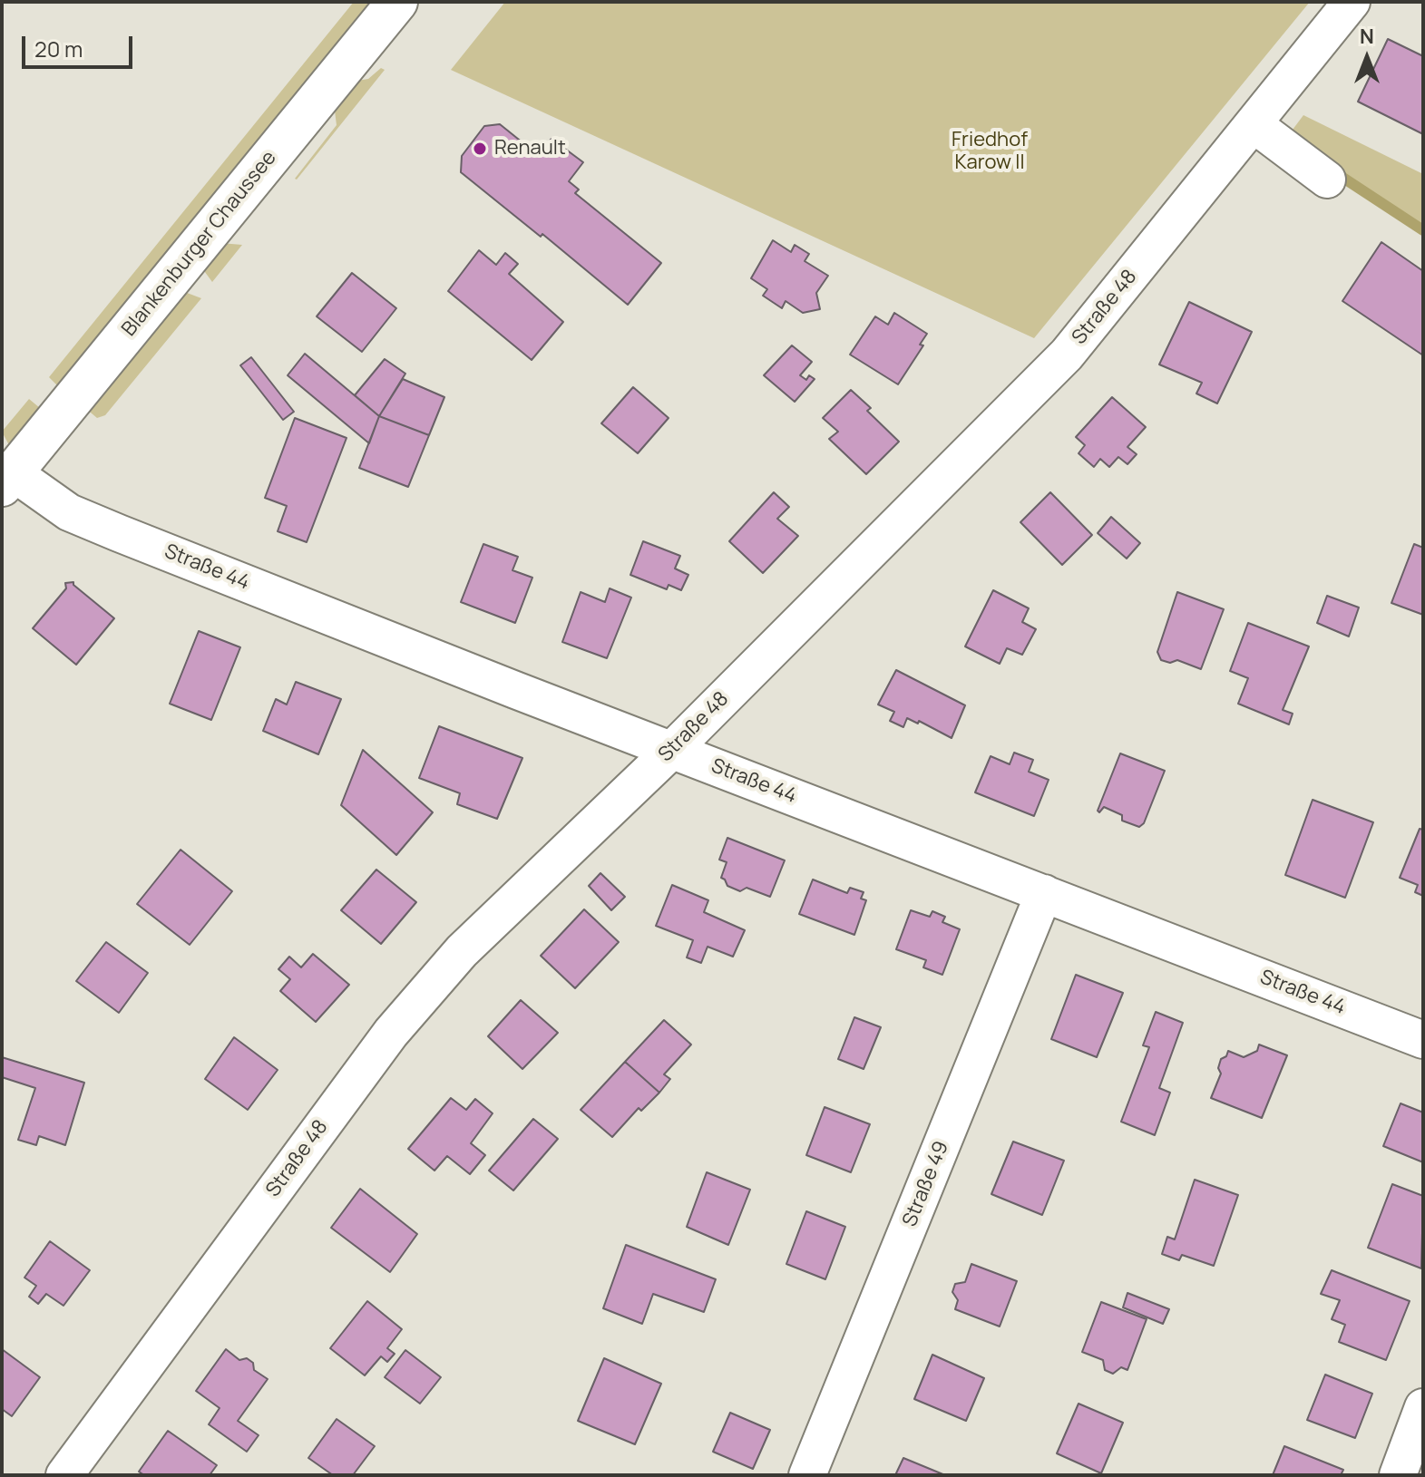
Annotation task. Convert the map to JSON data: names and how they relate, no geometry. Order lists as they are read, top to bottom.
{
  "streets": {
    "main road": ["Blankenburger Chaussee"],
    "street": ["Straße 48", "Straße 44", "Straße 49"]
  },
  "crossings": [
    ["Blankenburger Chaussee", "Straße 44"],
    ["Straße 48", "Straße 44"],
    ["Straße 44", "Straße 49"]
  ],
  "parks": ["Friedhof Karow II"],
  "places": ["Renault"],
  "scale_bar": "20 m",
  "north": "top"
}
